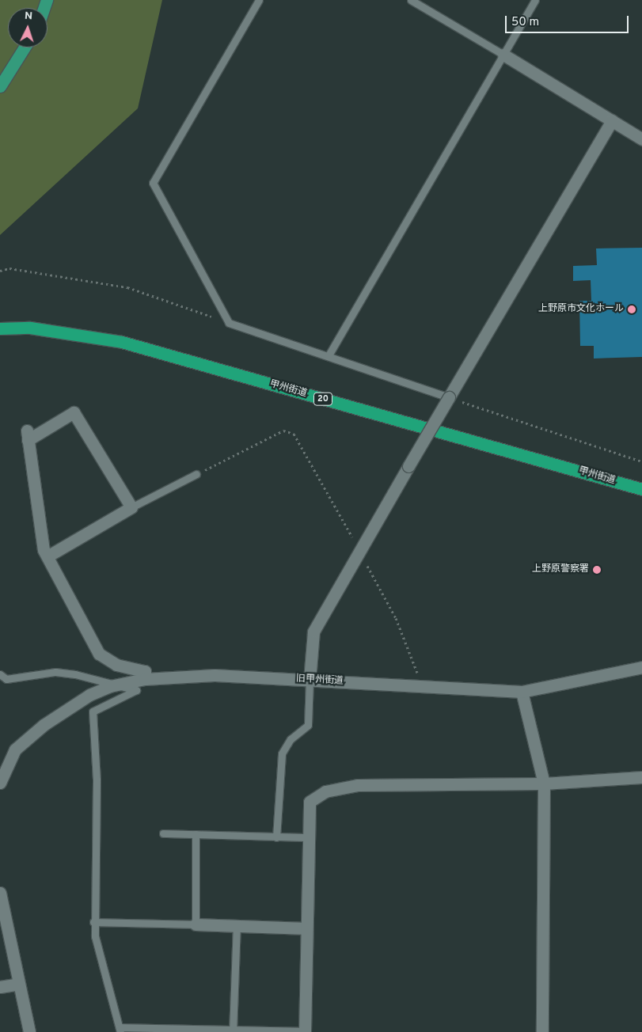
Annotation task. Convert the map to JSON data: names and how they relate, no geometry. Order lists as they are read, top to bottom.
{
  "streets": {
    "highway": ["甲州街道", "20"],
    "street": ["旧甲州街道"]
  },
  "places": ["上野原市文化ホール", "上野原警察署"],
  "scale_bar": "50 m",
  "north": "top"
}
